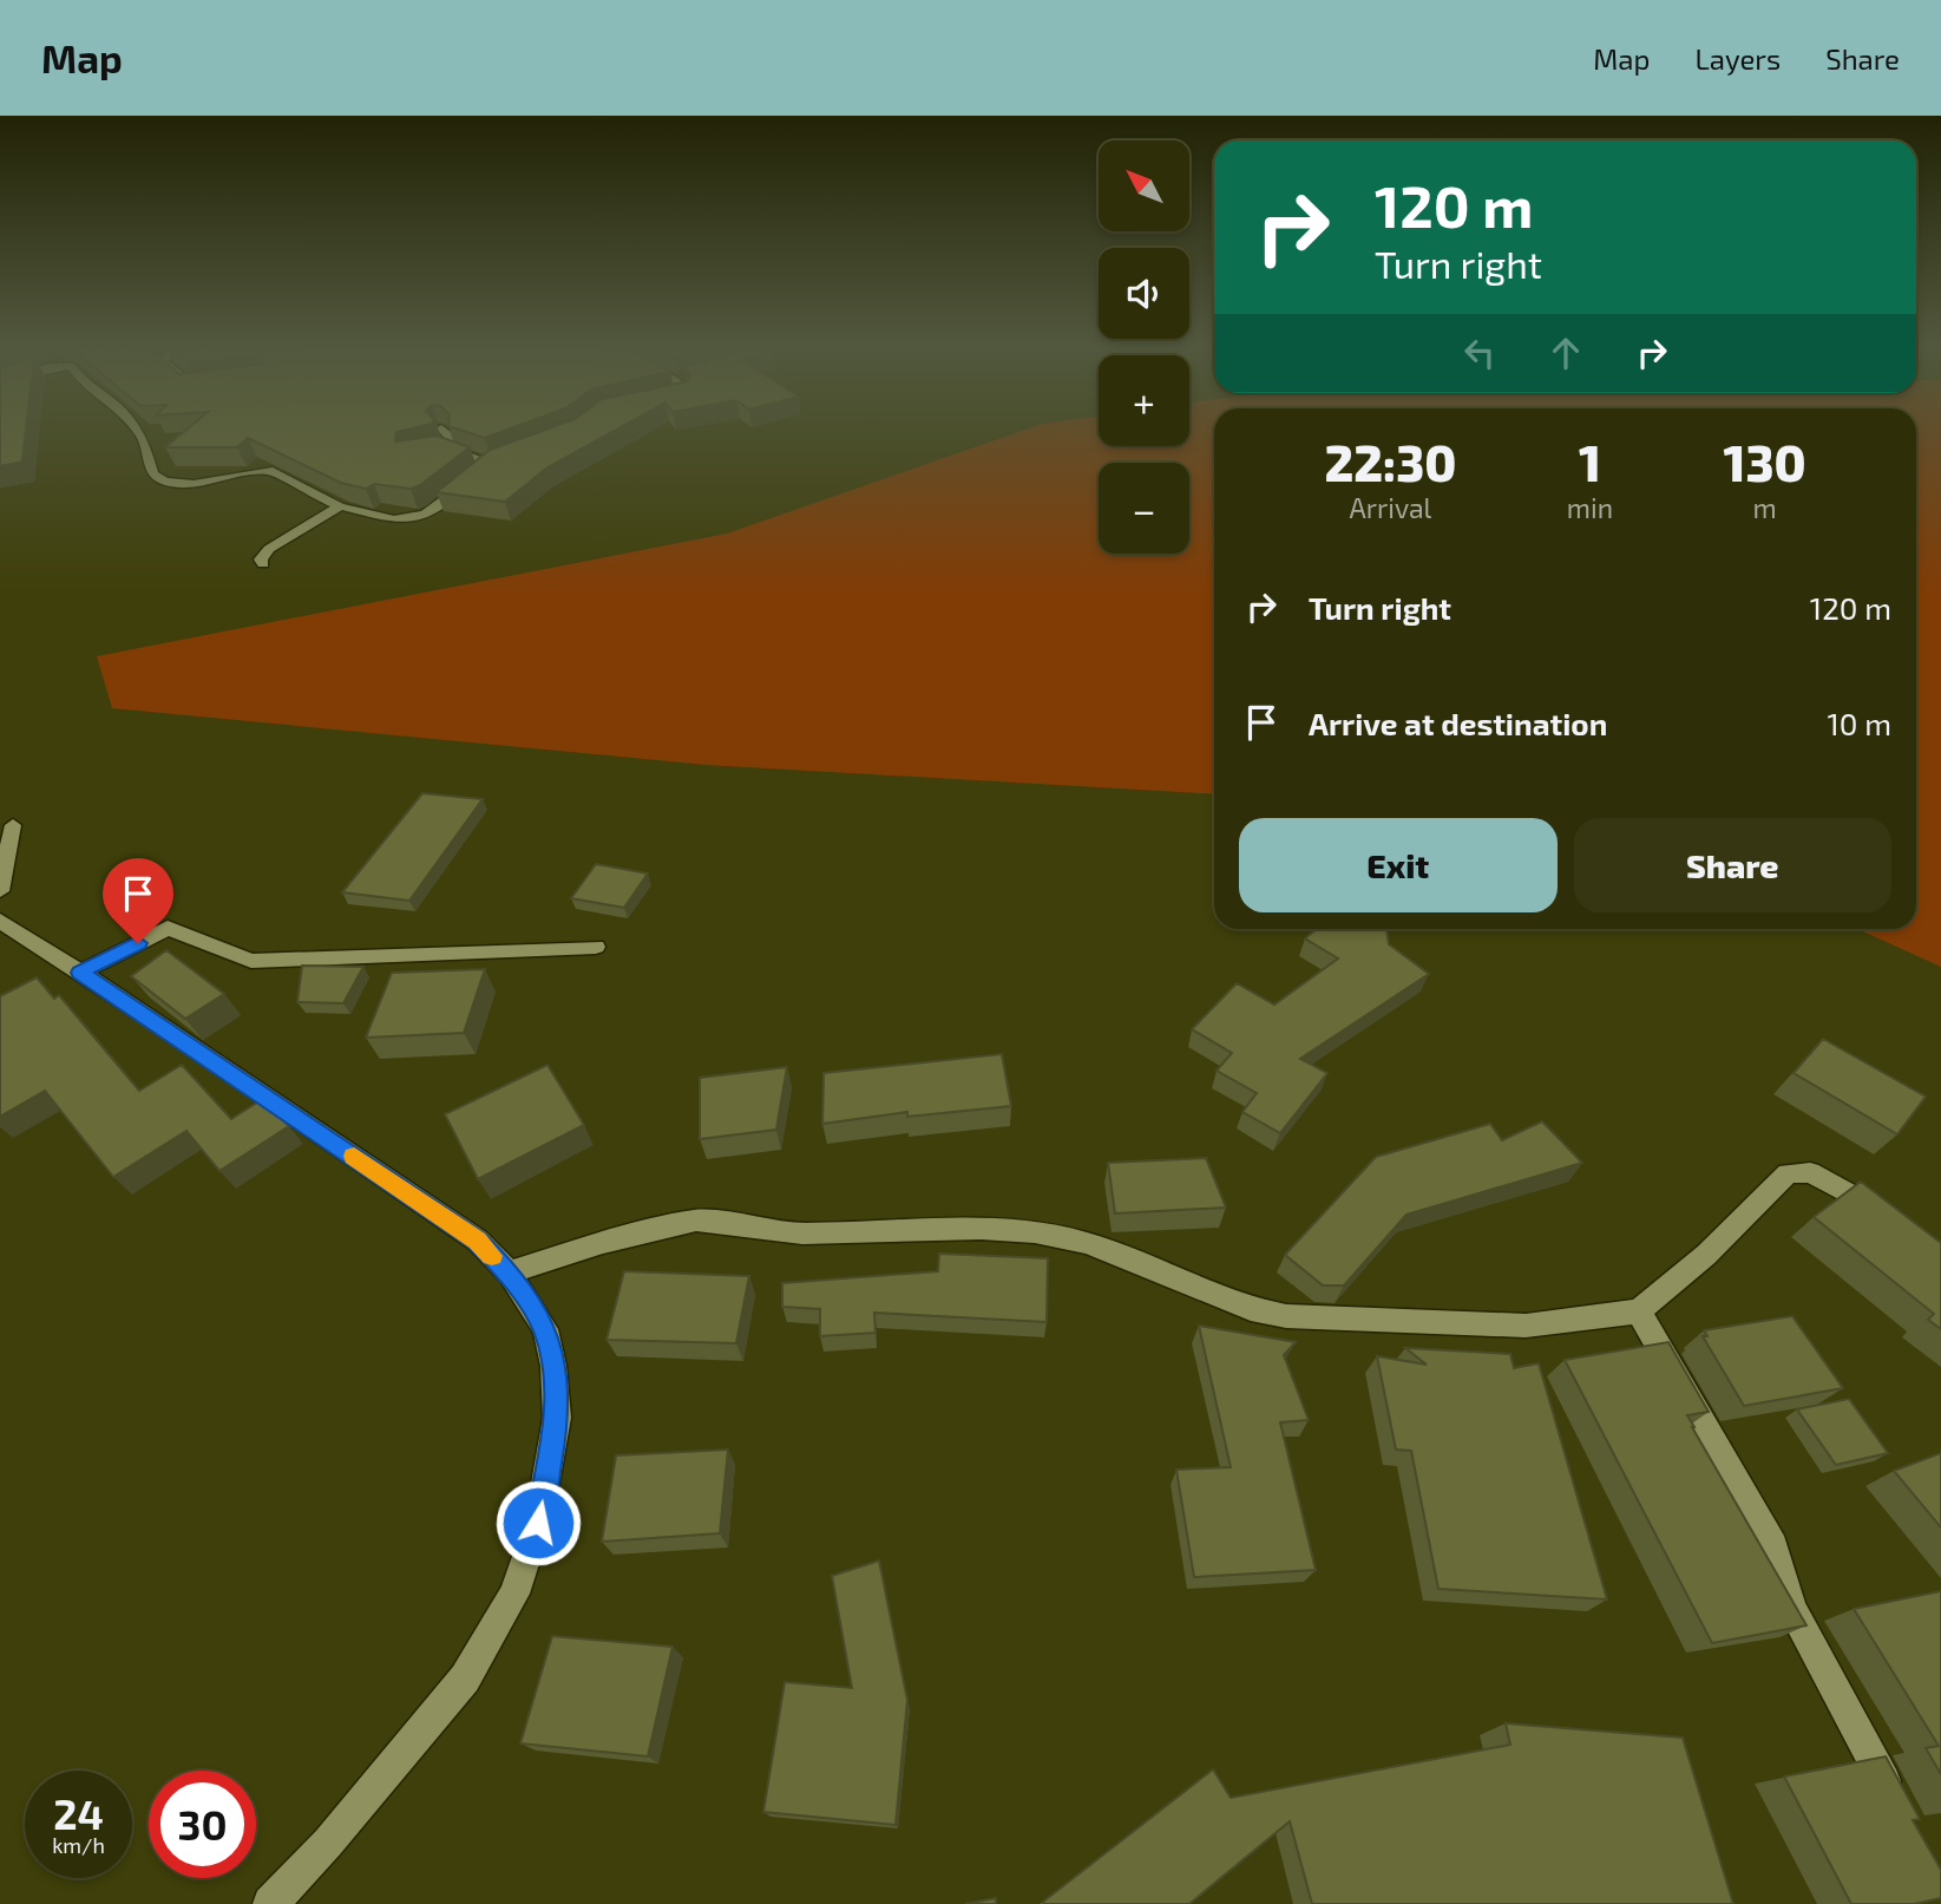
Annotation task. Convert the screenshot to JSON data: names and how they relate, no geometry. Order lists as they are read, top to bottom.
{
  "north": "top left",
  "page": {
    "header": "Map",
    "nav": ["Map", "Layers", "Share"],
    "map_buttons": ["+", "−"],
    "turn": ["120 m", "Turn right"],
    "eta": [
      "22:30",
      "Arrival",
      "1",
      "min",
      "130",
      "m"
    ],
    "list": [
      {
        "name": "Turn right",
        "value": "120 m"
      },
      {
        "name": "Arrive at destination",
        "value": "10 m"
      }
    ],
    "buttons": ["Exit", "Share"],
    "speed": "24 km/h",
    "limit": "30"
  }
}
